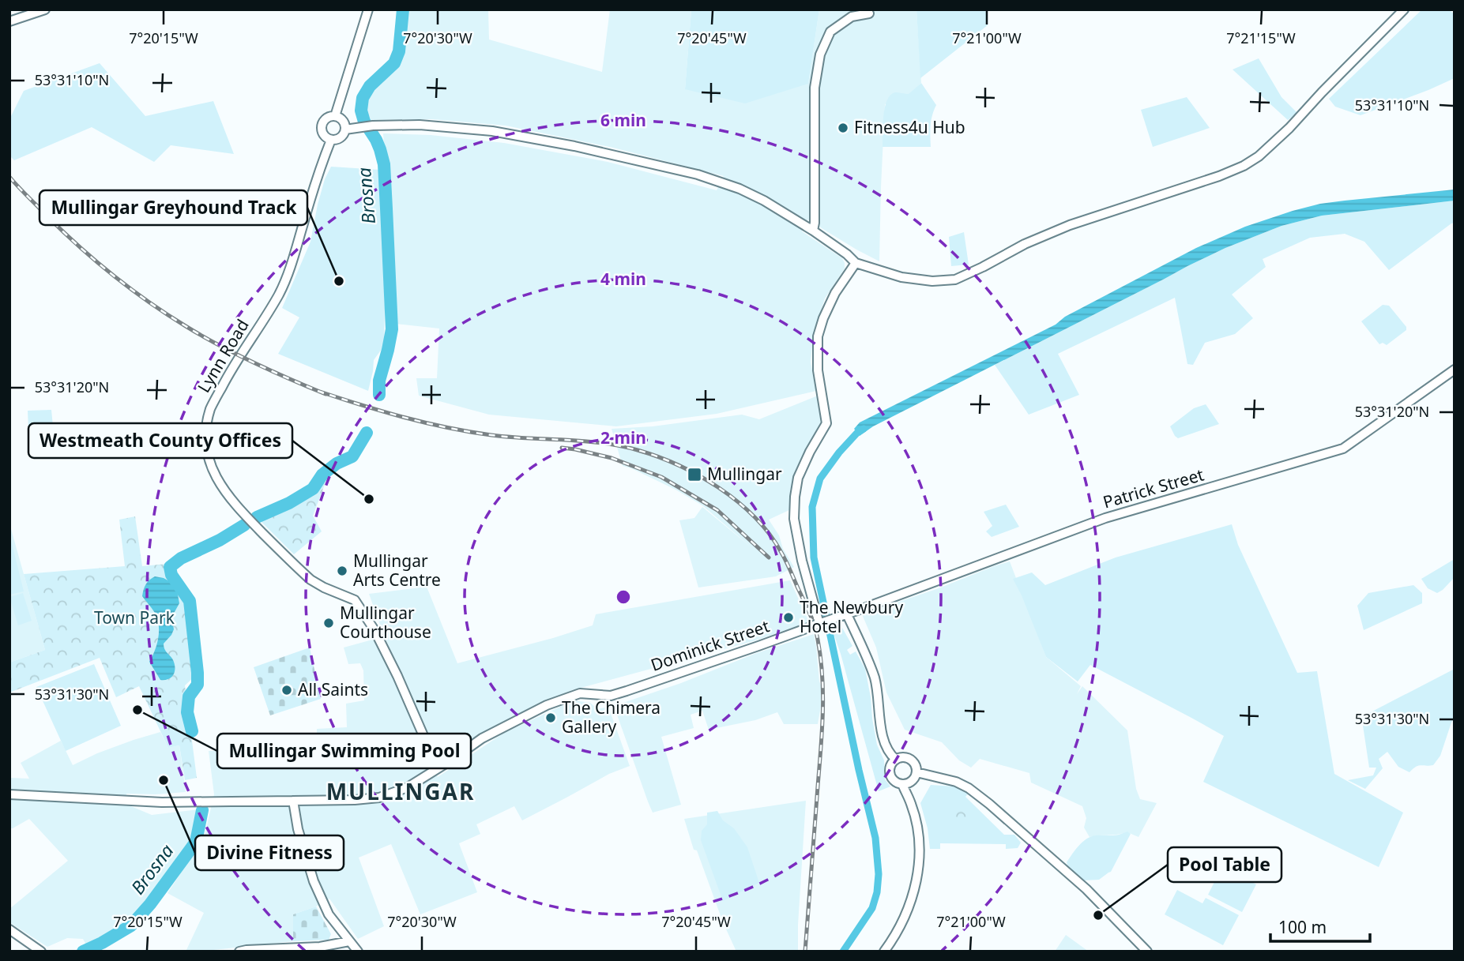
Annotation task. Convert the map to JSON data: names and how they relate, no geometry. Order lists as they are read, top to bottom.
{
  "streets": {
    "street": ["Lynn Road", "Patrick Street", "Dominick Street"]
  },
  "crossings": [
    ["Lynn Road", "Dominick Street"],
    ["Patrick Street", "Dominick Street"]
  ],
  "districts": ["MULLINGAR"],
  "water": ["Brosna"],
  "parks": ["Town Park"],
  "places": {
    "other": [
      "Fitness4u Hub",
      "Mullingar Greyhound Track",
      "Westmeath County Offices",
      "Mullingar Arts Centre",
      "The Newbury Hotel",
      "Mullingar Courthouse",
      "All Saints",
      "Mullingar Swimming Pool",
      "The Chimera Gallery",
      "Divine Fitness",
      "Pool Table"
    ],
    "transit": ["Mullingar"]
  },
  "scale_bar": "100 m",
  "coordinates": [
    "7°20'15\"W",
    "7°20'30\"W",
    "7°20'45\"W",
    "7°21'00\"W",
    "7°21'15\"W",
    "53°31'10\"N",
    "53°31'20\"N",
    "53°31'30\"N"
  ],
  "rings": ["6 min", "4 min", "2 min"]
}
